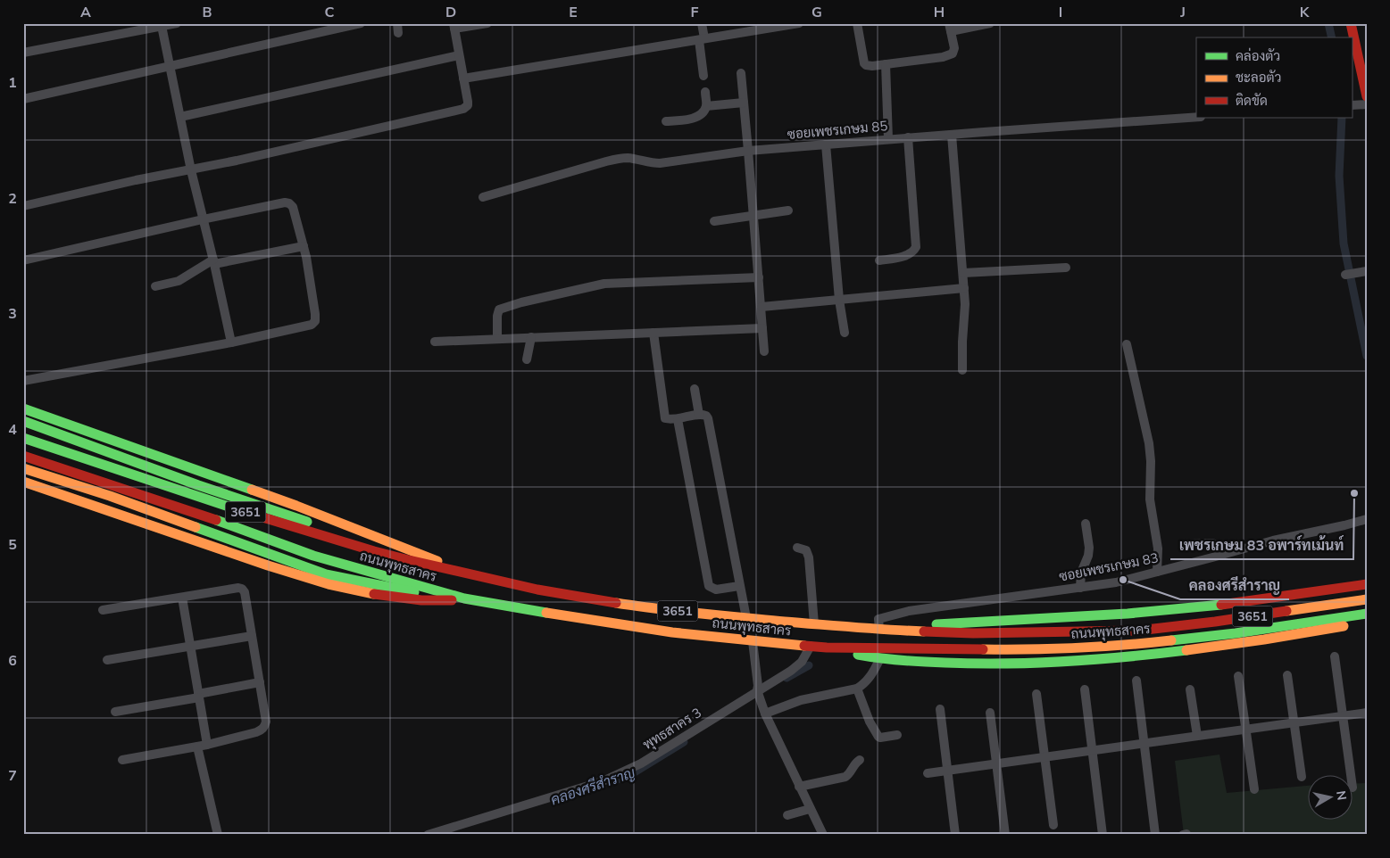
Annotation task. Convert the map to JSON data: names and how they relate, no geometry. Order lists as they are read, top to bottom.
{
  "streets": {
    "main road": ["3651", "ถนนพุทธสาคร"],
    "street": ["ซอยเพชรเกษม 85", "ซอยเพชรเกษม 83", "พุทธสาคร 3"]
  },
  "crossings": [
    ["ถนนพุทธสาคร", "ซอยเพชรเกษม 83"],
    ["ถนนพุทธสาคร", "พุทธสาคร 3"]
  ],
  "water": ["คลองศรีสำราญ"],
  "places": ["เพชรเกษม 83 อพาร์ทเม้นท์", "คลองศรีสำราญ"],
  "legend": ["คล่องตัว", "ชะลอตัว", "ติดขัด"],
  "north": "right",
  "grid": {
    "columns": [
      "A",
      "B",
      "C",
      "D",
      "E",
      "F",
      "G",
      "H",
      "I",
      "J",
      "K"
    ],
    "rows": [
      "1",
      "2",
      "3",
      "4",
      "5",
      "6",
      "7"
    ]
  }
}
